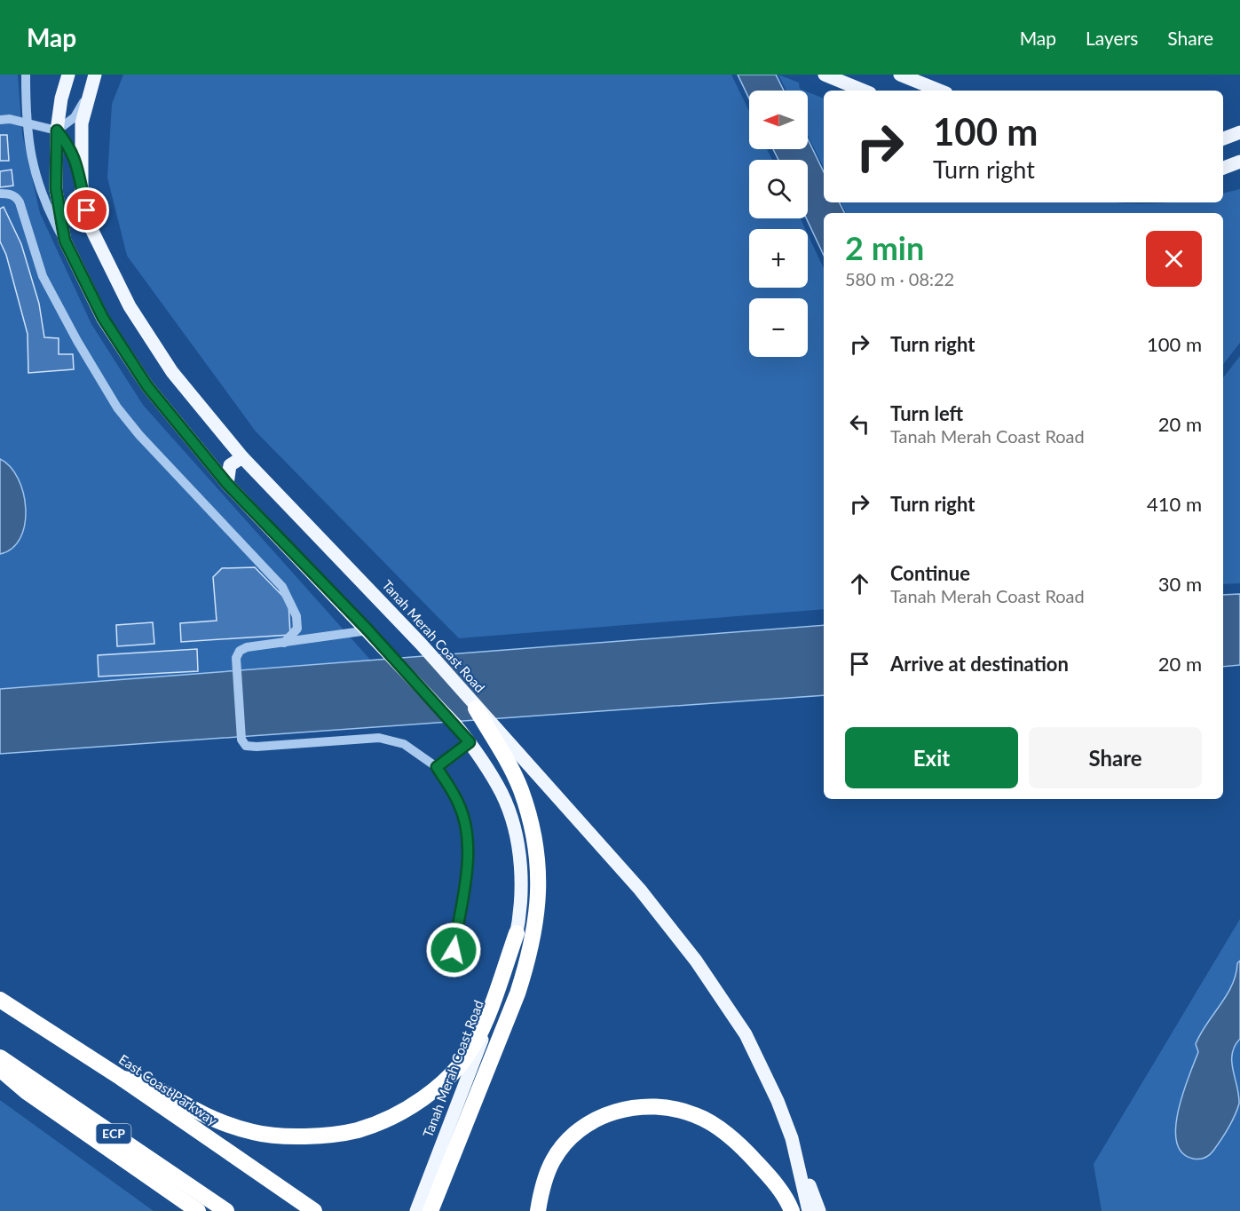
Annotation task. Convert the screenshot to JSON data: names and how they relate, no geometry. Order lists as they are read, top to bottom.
{
  "streets": {
    "highway": ["East Coast Parkway", "ECP"],
    "main road": ["Tanah Merah Coast Road"]
  },
  "north": "left",
  "page": {
    "header": "Map",
    "nav": ["Map", "Layers", "Share"],
    "map_buttons": ["+", "−"],
    "turn": ["100 m", "Turn right"],
    "heading": ["2 min", "580 m · 08:22"],
    "list": [
      {
        "name": "Turn right",
        "value": "100 m"
      },
      {
        "name": "Turn left",
        "note": "Tanah Merah Coast Road",
        "value": "20 m"
      },
      {
        "name": "Turn right",
        "value": "410 m"
      },
      {
        "name": "Continue",
        "note": "Tanah Merah Coast Road",
        "value": "30 m"
      },
      {
        "name": "Arrive at destination",
        "value": "20 m"
      }
    ],
    "buttons": ["Exit", "Share"]
  }
}
